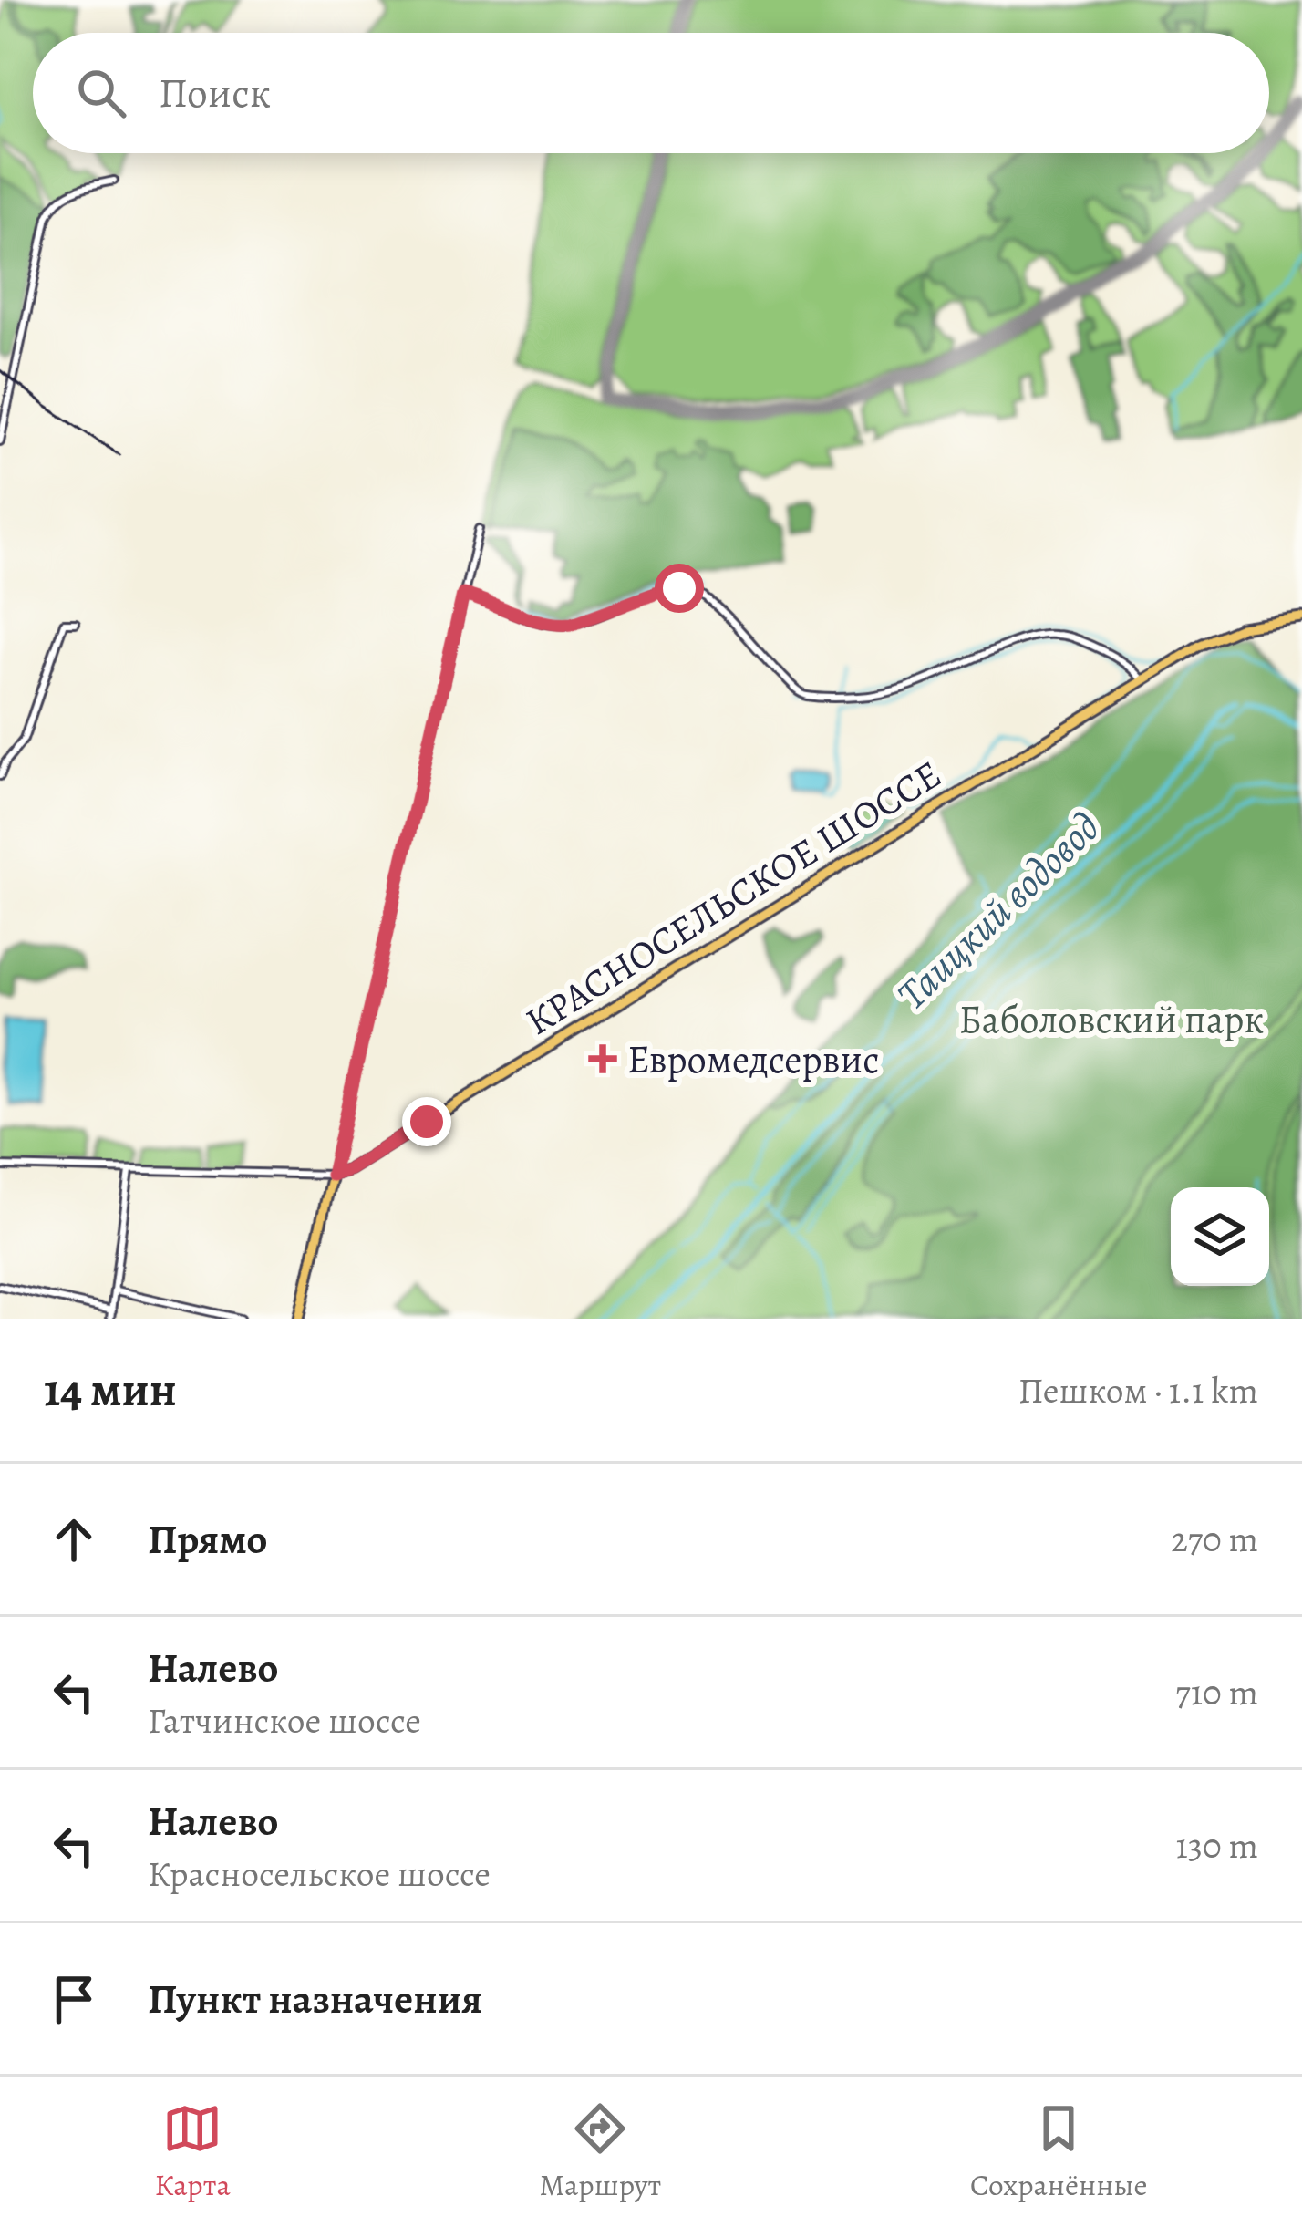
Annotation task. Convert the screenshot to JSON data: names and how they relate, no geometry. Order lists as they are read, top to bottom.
{
  "streets": {
    "main road": ["КРАСНОСЕЛЬСКОЕ ШОССЕ"]
  },
  "water": ["Таицкий водовод"],
  "parks": ["Баболовский парк"],
  "places": {
    "health": ["Евромедсервис"]
  },
  "page": {
    "search": "Поиск",
    "heading": ["14 мин", "Пешком · 1.1 km"],
    "list": [
      ["Прямо", "270 m"],
      ["Налево", "Гатчинское шоссе", "710 m"],
      ["Налево", "Красносельское шоссе", "130 m"],
      "Пункт назначения"
    ],
    "nav": ["Карта", "Маршрут", "Сохранённые"]
  }
}
